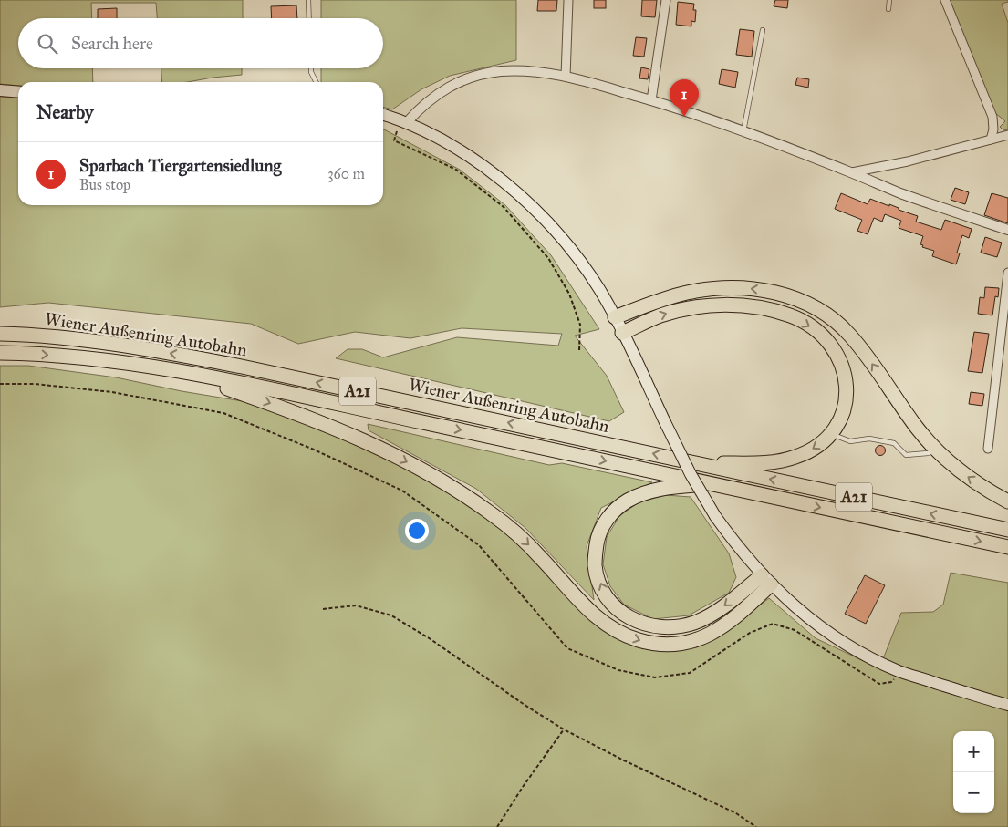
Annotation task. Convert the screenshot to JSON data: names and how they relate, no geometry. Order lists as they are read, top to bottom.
{
  "streets": {
    "highway": ["Wiener Außenring Autobahn", "A21"]
  },
  "page": {
    "search": "Search here",
    "pins": "1",
    "heading": "Nearby",
    "list": [
      {
        "mark": "1",
        "name": "Sparbach Tiergartensiedlung",
        "note": "Bus stop",
        "value": "360 m"
      }
    ],
    "map_buttons": ["+", "−"]
  }
}
